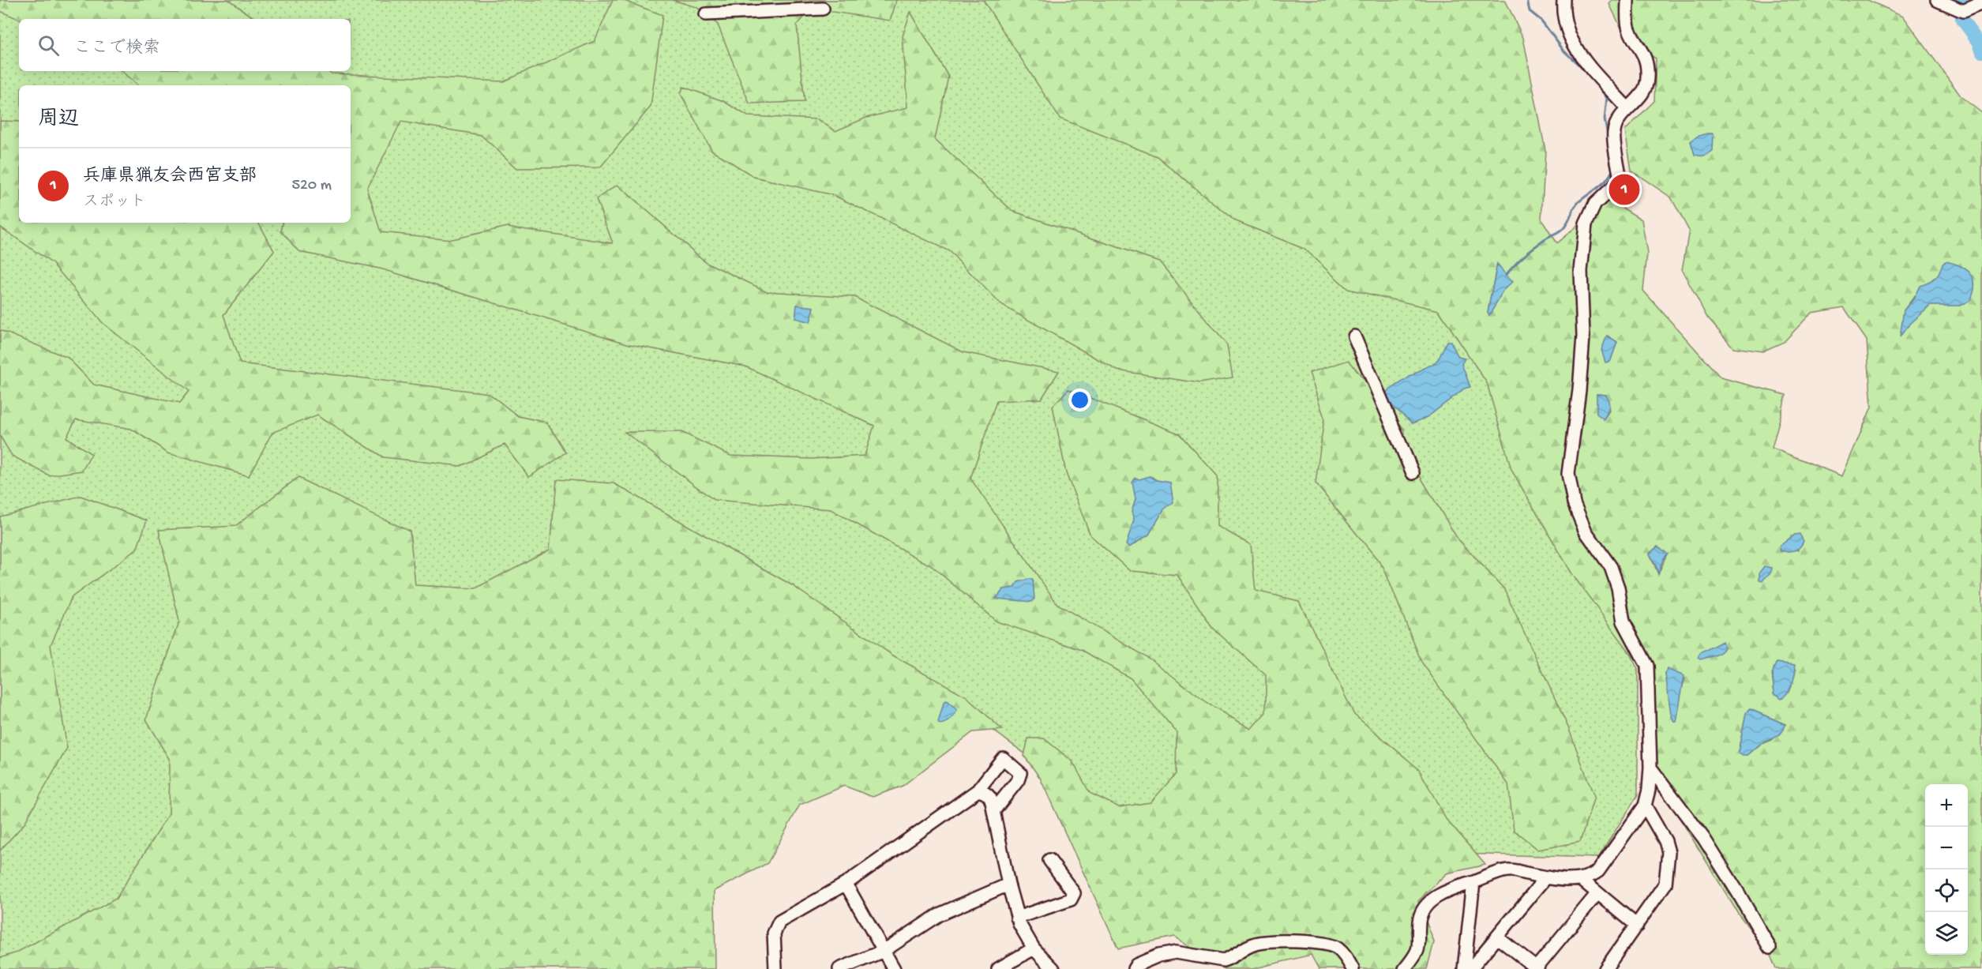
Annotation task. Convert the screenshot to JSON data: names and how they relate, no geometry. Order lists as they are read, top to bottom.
{
  "page": {
    "search": "ここで検索",
    "heading": "周辺",
    "list": [
      {
        "mark": "1",
        "name": "兵庫県猟友会西宮支部",
        "note": "スポット",
        "value": "520 m"
      }
    ],
    "pins": "1",
    "map_buttons": ["+", "−"]
  }
}
